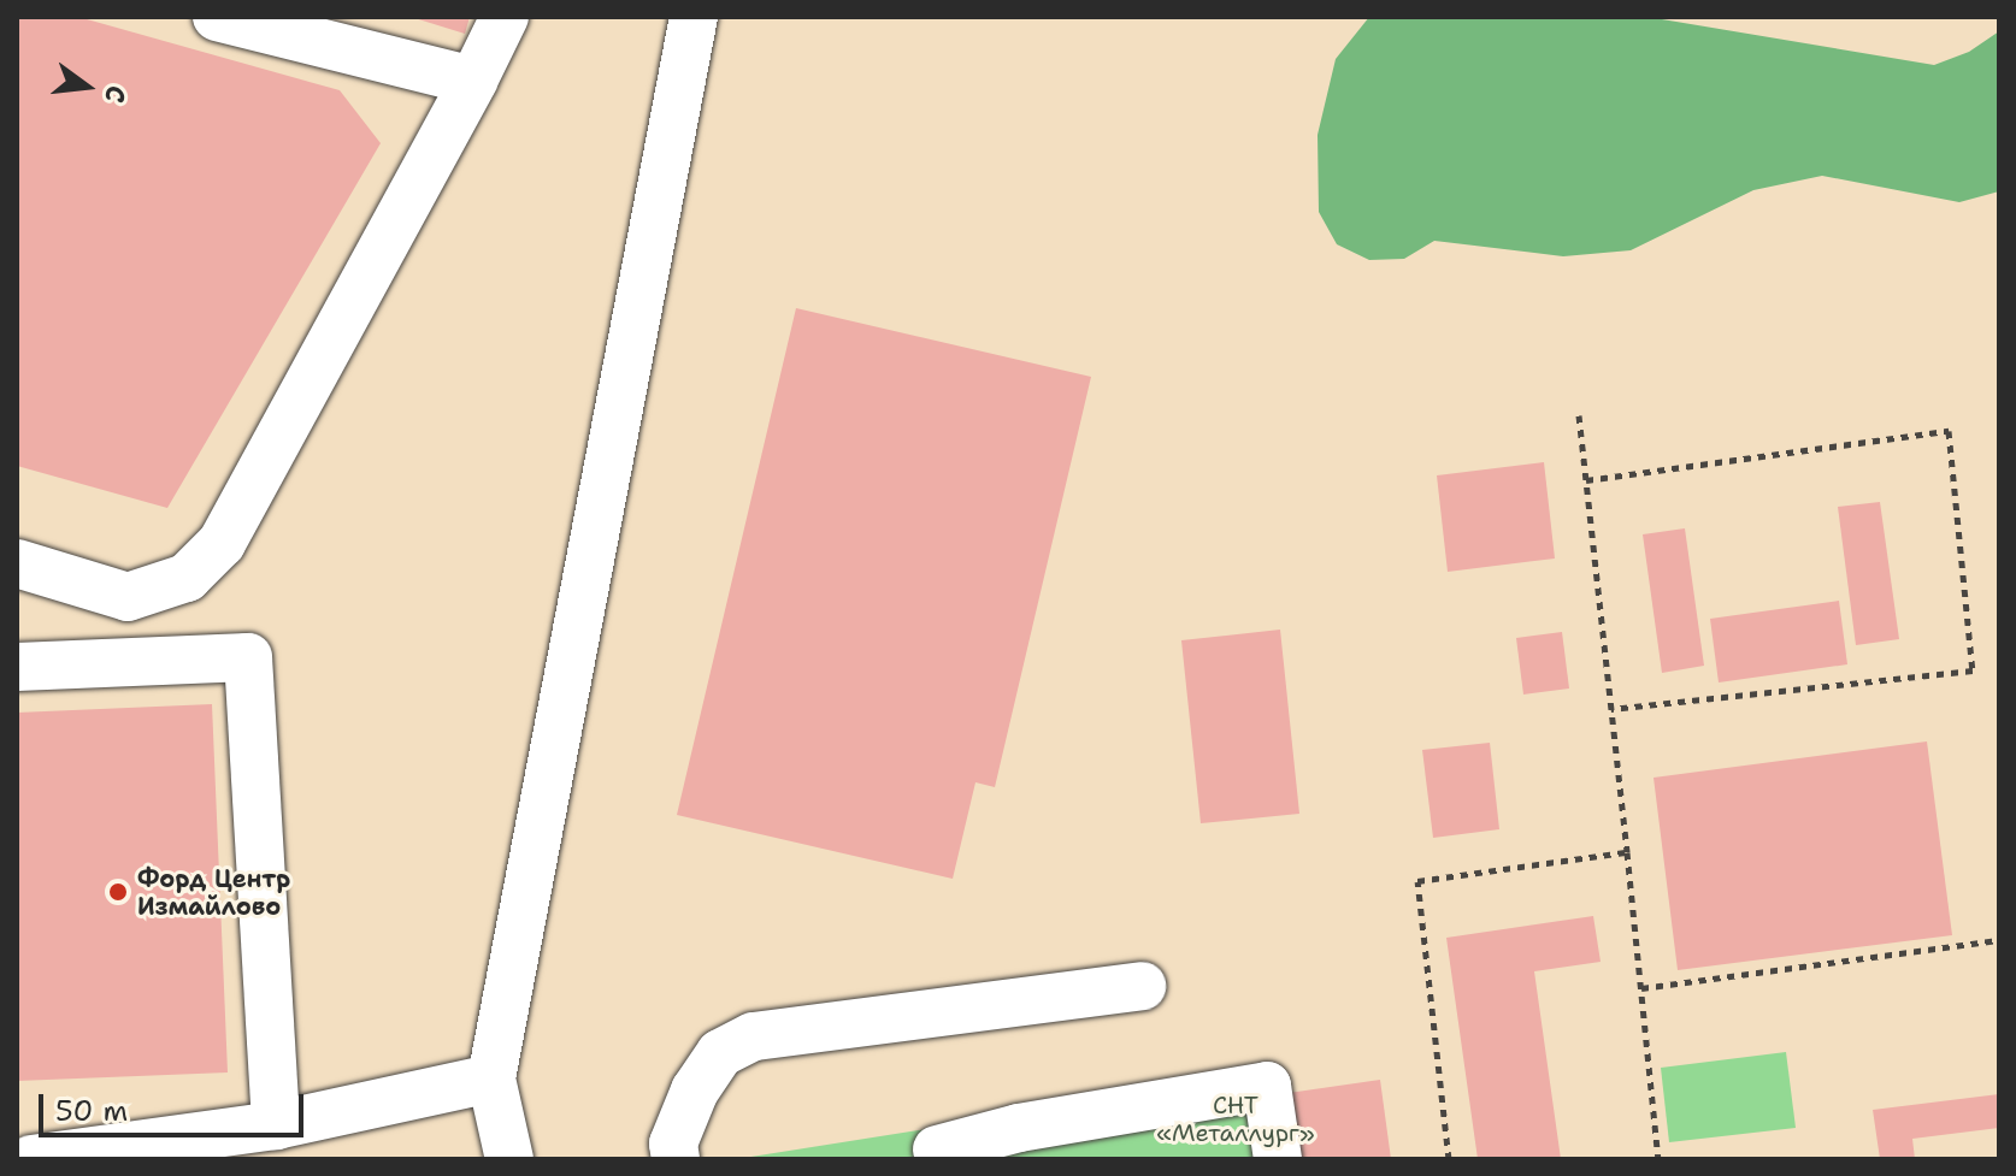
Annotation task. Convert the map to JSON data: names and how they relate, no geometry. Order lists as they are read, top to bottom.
{
  "parks": ["СНТ «Металлург»"],
  "places": ["Форд Центр Измайлово"],
  "scale_bar": "50 m",
  "north": "right"
}
